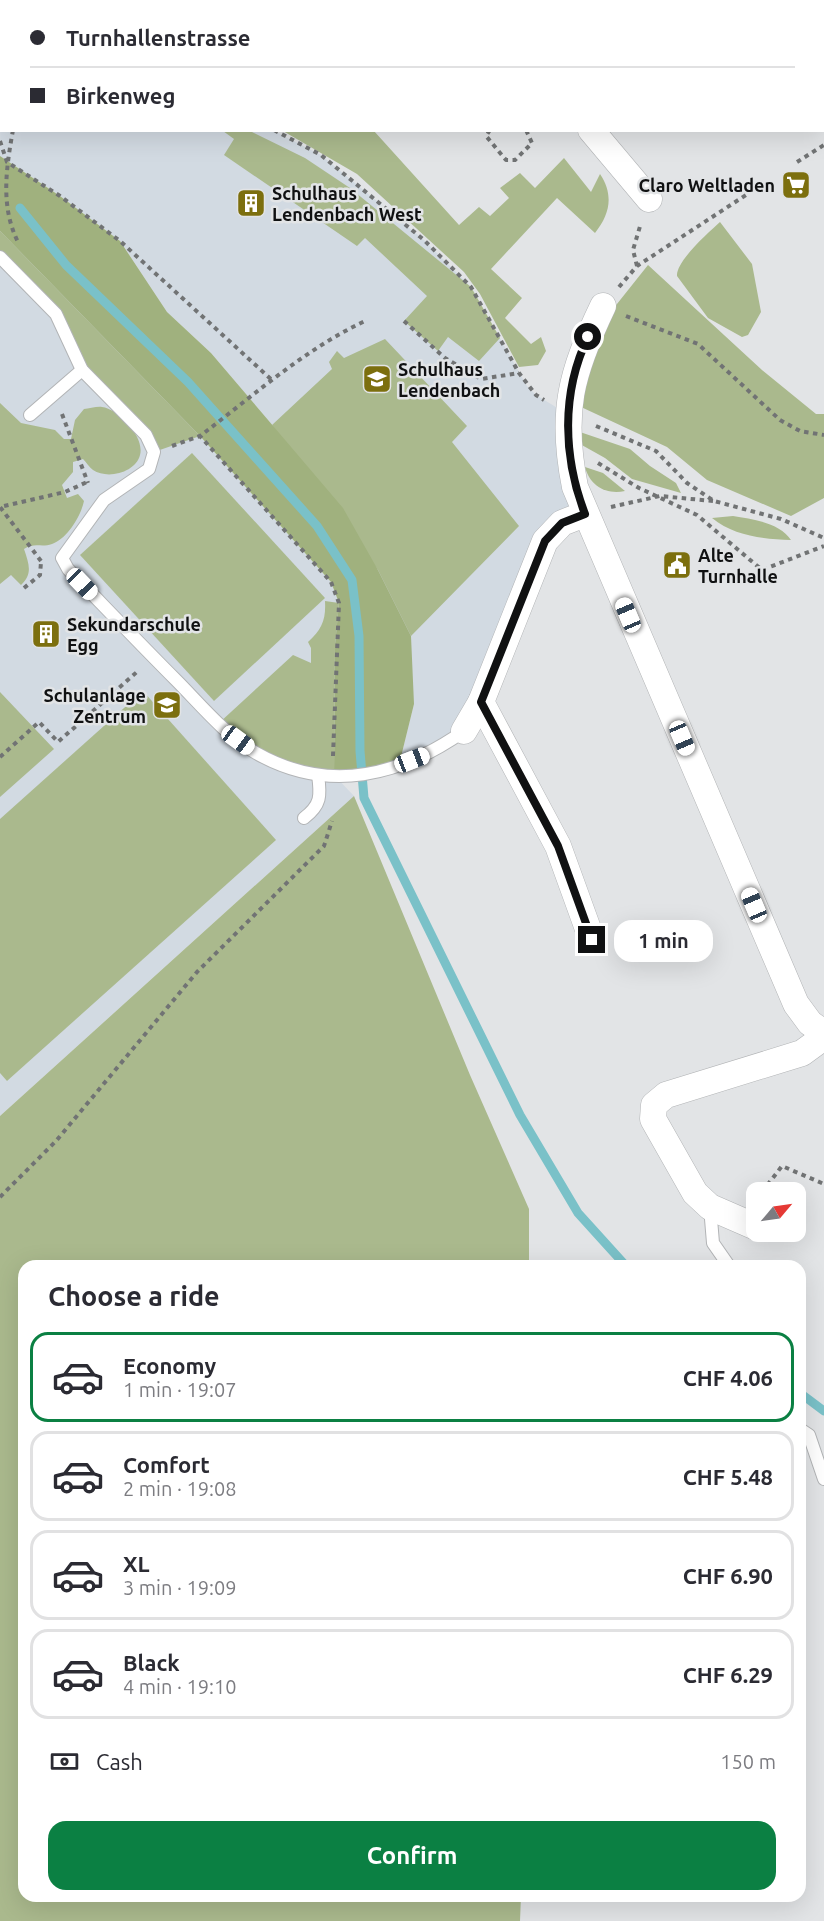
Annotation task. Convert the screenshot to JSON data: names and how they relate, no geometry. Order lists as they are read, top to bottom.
{
  "places": {
    "supermarket": ["Claro Weltladen"],
    "building": ["Schulhaus Lendenbach West", "Sekundarschule Egg"],
    "school or university": ["Schulhaus Lendenbach", "Schulanlage Zentrum"],
    "public building": ["Alte Turnhalle"]
  },
  "north": "top right",
  "page": {
    "banner": ["Turnhallenstrasse", "Birkenweg"],
    "bubble": "1 min",
    "heading": "Choose a ride",
    "list": [
      {
        "name": "Economy",
        "note": "1 min · 19:07",
        "value": "CHF 4.06"
      },
      {
        "name": "Comfort",
        "note": "2 min · 19:08",
        "value": "CHF 5.48"
      },
      {
        "name": "XL",
        "note": "3 min · 19:09",
        "value": "CHF 6.90"
      },
      {
        "name": "Black",
        "note": "4 min · 19:10",
        "value": "CHF 6.29"
      }
    ],
    "pay": ["Cash", "150 m"],
    "buttons": "Confirm"
  }
}
